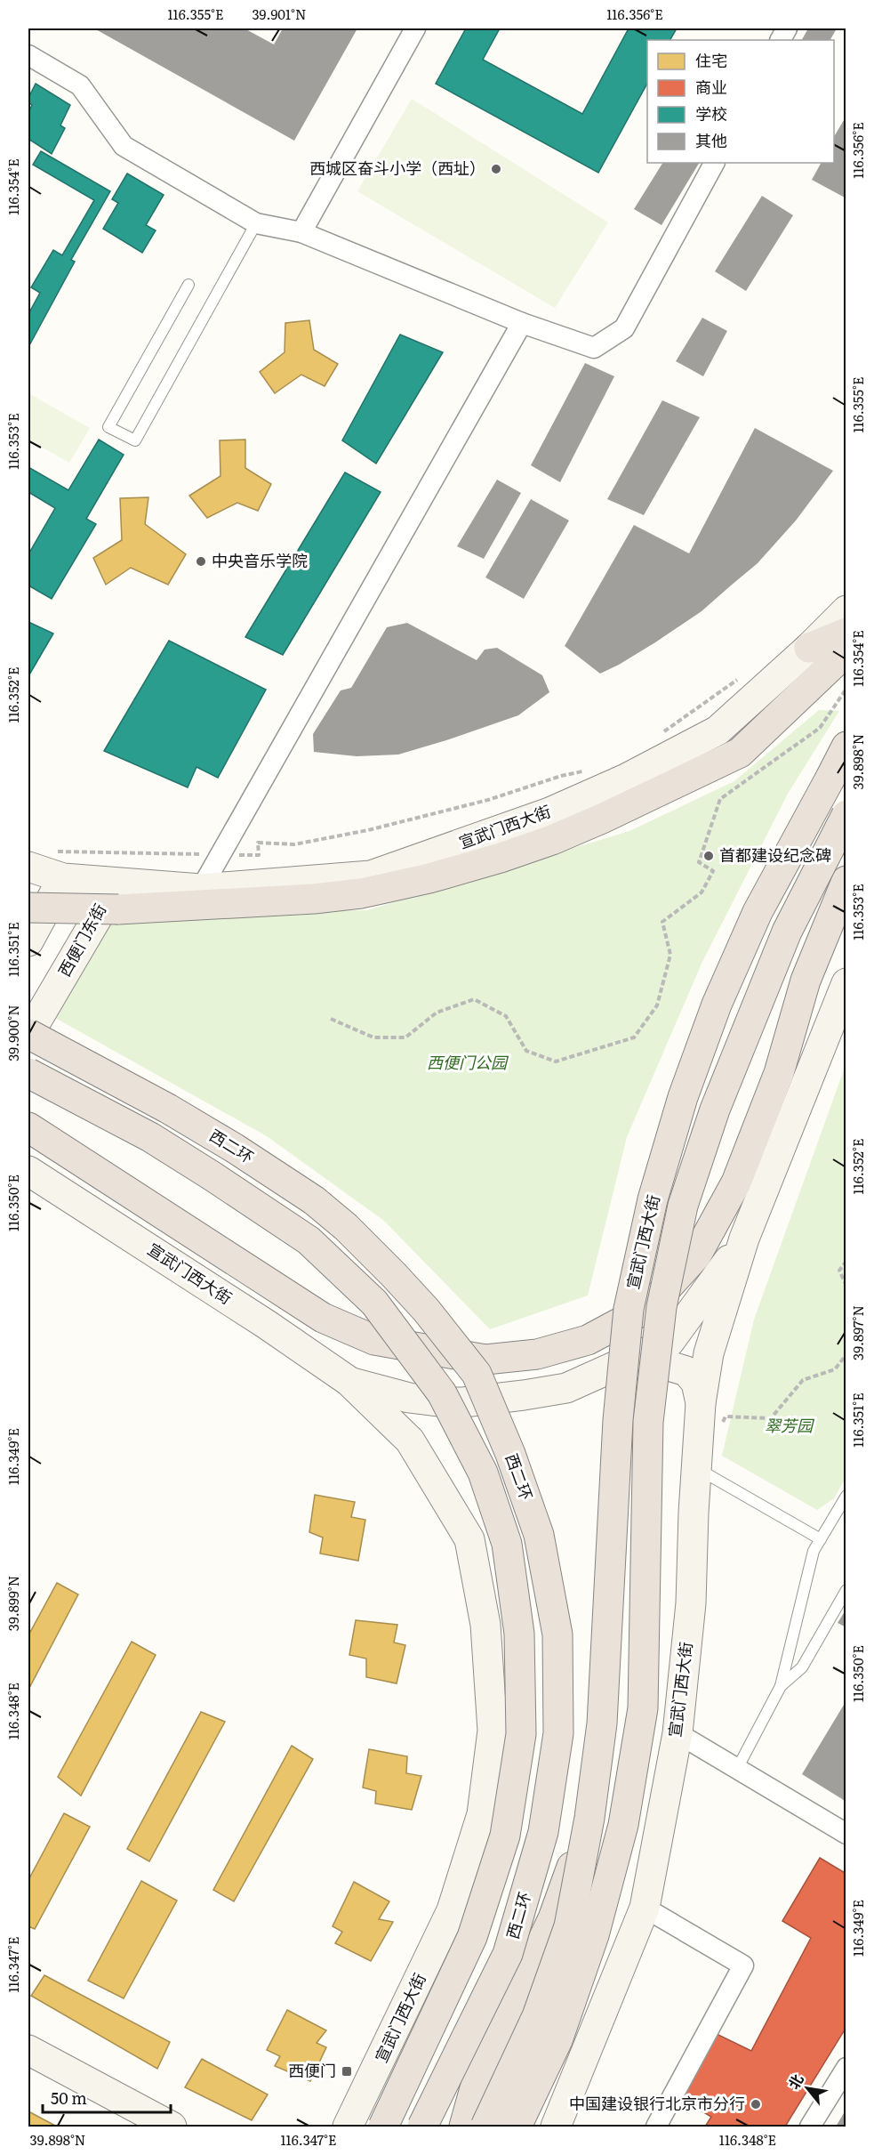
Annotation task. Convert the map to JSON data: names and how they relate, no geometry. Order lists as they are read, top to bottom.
{
  "streets": {
    "highway": ["宣武门西大街", "西二环"],
    "street": ["西便门东街"]
  },
  "crossings": [
    ["宣武门西大街", "西便门东街"],
    ["西便门东街", "西二环"]
  ],
  "parks": ["西便门公园", "翠芳园"],
  "places": {
    "other": [
      "西城区奋斗小学（西址）",
      "中央音乐学院",
      "首都建设纪念碑",
      "中国建设银行北京市分行"
    ],
    "transit": ["西便门"]
  },
  "legend": [
    "住宅",
    "商业",
    "学校",
    "其他"
  ],
  "scale_bar": "50 m",
  "north": "top left",
  "coordinates": [
    "116.355°E",
    "39.901°N",
    "116.356°E",
    "116.354°E",
    "116.353°E",
    "116.352°E",
    "39.898°N",
    "116.351°E",
    "39.900°N",
    "116.350°E",
    "39.897°N",
    "116.349°E",
    "39.899°N",
    "116.348°E",
    "116.347°E"
  ]
}
